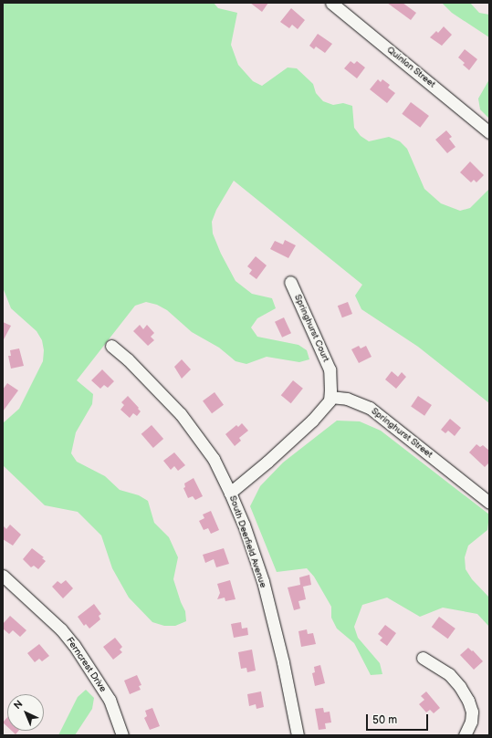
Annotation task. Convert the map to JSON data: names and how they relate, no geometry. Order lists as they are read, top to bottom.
{
  "streets": {
    "street": [
      "Quinlan Street",
      "Springhurst Court",
      "Springhurst Street",
      "South Deerfield Avenue",
      "Ferncrest Drive"
    ]
  },
  "crossings": [
    ["Springhurst Court", "Springhurst Street"]
  ],
  "scale_bar": "50 m",
  "north": "top left"
}
